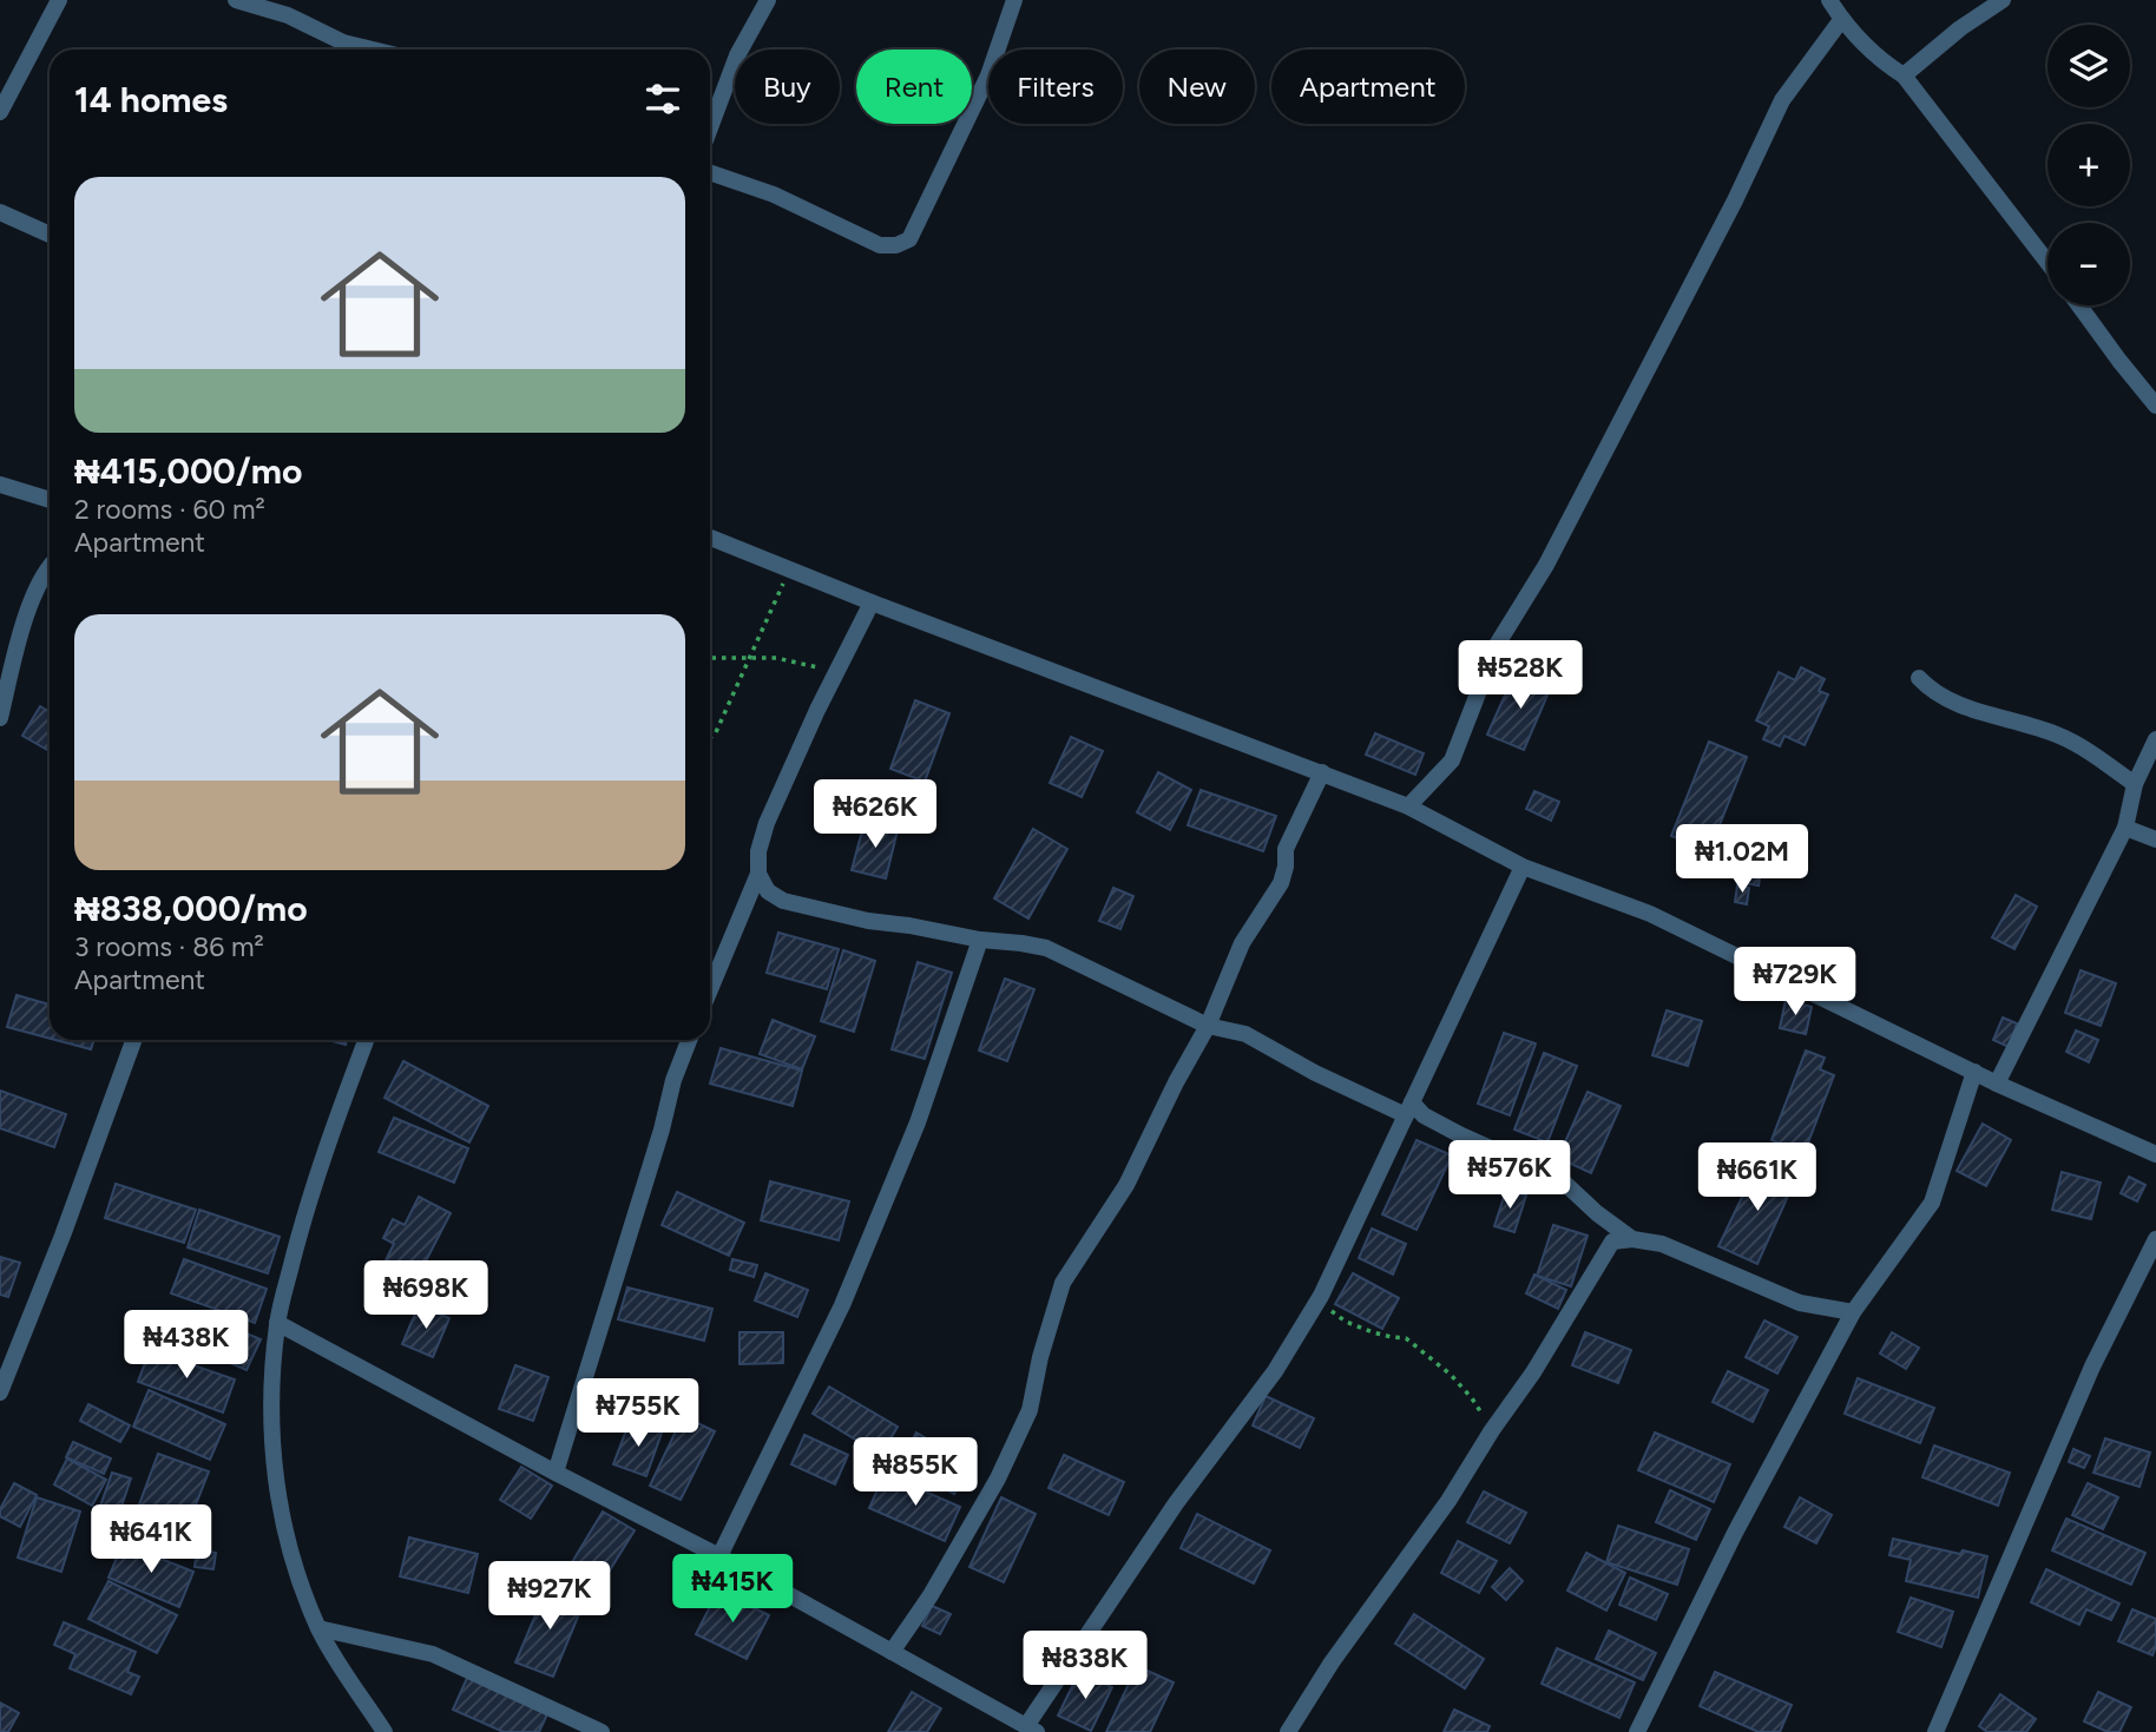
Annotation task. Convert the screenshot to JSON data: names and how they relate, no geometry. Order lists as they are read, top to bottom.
{
  "page": {
    "map_buttons": ["+", "−"],
    "chip": [
      "Buy",
      "Rent",
      "Filters",
      "New",
      "Apartment"
    ],
    "heading": "14 homes",
    "list": [
      {
        "name": "₦415,000/mo",
        "note": "2 rooms · 60 m² · Apartment"
      },
      {
        "name": "₦838,000/mo",
        "note": "3 rooms · 86 m² · Apartment"
      }
    ],
    "price": [
      "₦528K",
      "₦626K",
      "₦1.02M",
      "₦729K",
      "₦576K",
      "₦661K",
      "₦698K",
      "₦438K",
      "₦755K",
      "₦855K",
      "₦641K",
      "₦415K",
      "₦927K",
      "₦838K"
    ]
  }
}
